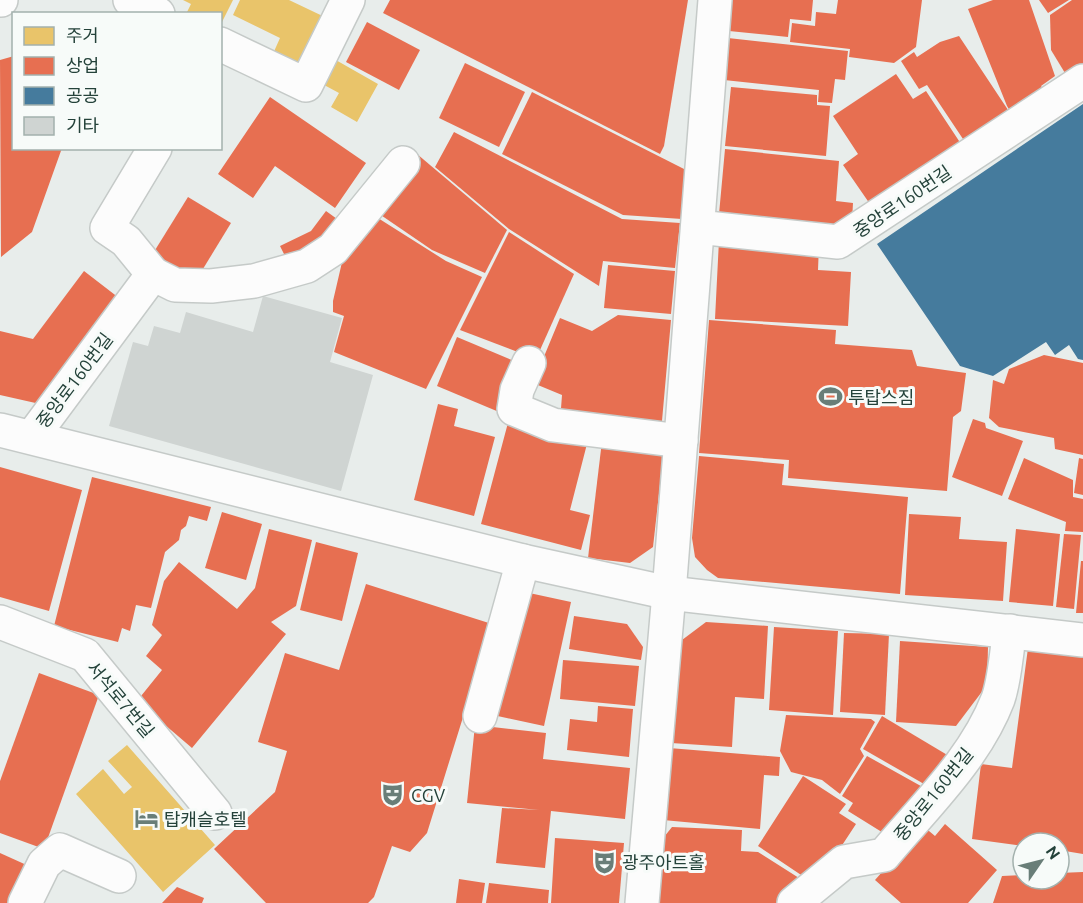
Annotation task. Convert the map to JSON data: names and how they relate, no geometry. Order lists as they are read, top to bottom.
{
  "streets": {
    "street": ["중앙로160번길", "서석로7번길"]
  },
  "places": {
    "sports": ["투탑스짐"],
    "theatre": ["CGV", "광주아트홀"],
    "hotel": ["탑캐슬호텔"]
  },
  "legend": [
    "주거",
    "상업",
    "공공",
    "기타"
  ],
  "north": "top right"
}
